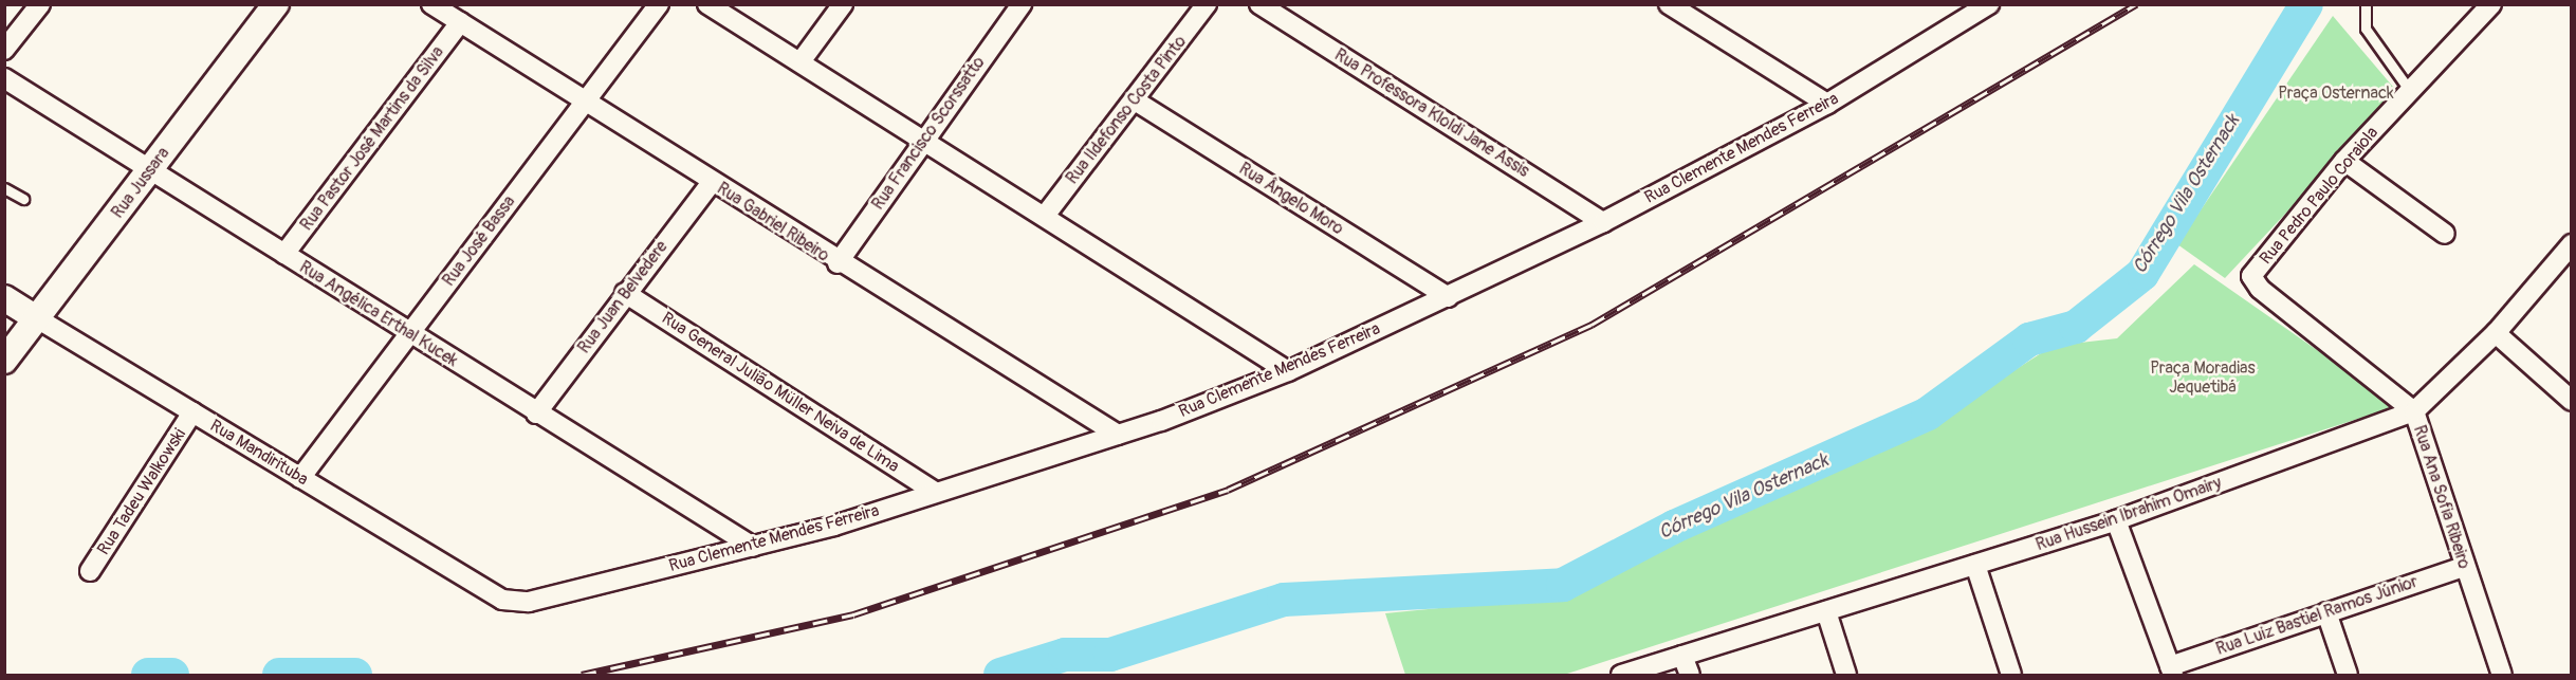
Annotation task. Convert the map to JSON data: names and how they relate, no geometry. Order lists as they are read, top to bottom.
{
  "streets": {
    "street": [
      "Rua Ildefonso Costa Pinto",
      "Rua Professora Kloldi Jane Assis",
      "Rua Francisco Scorssatto",
      "Rua Pastor José Martins da Silva",
      "Rua Clemente Mendes Ferreira",
      "Rua Jussara",
      "Rua Pedro Paulo Coraiola",
      "Rua Ângelo Moro",
      "Rua Gabriel Ribeiro",
      "Rua José Bassa",
      "Rua Juan Belvedere",
      "Rua Angélica Erthal Kucek",
      "Rua General Julião Müller Neiva de Lima",
      "Rua Mandirituba",
      "Rua Tadeu Walkowski",
      "Rua Ana Sofia Ribeiro",
      "Rua Hussein Ibrahim Omairy",
      "Rua Luiz Bastiel Ramos Júnior"
    ]
  },
  "crossings": [
    ["Rua Ildefonso Costa Pinto", "Rua Ângelo Moro"],
    ["Rua Professora Kloldi Jane Assis", "Rua Clemente Mendes Ferreira"],
    ["Rua Francisco Scorssatto", "Rua Gabriel Ribeiro"],
    ["Rua Pastor José Martins da Silva", "Rua Gabriel Ribeiro"],
    ["Rua Pastor José Martins da Silva", "Rua Angélica Erthal Kucek"],
    ["Rua Clemente Mendes Ferreira", "Rua Ângelo Moro"],
    ["Rua Clemente Mendes Ferreira", "Rua Gabriel Ribeiro"],
    ["Rua Clemente Mendes Ferreira", "Rua Angélica Erthal Kucek"],
    ["Rua Clemente Mendes Ferreira", "Rua General Julião Müller Neiva de Lima"],
    ["Rua Clemente Mendes Ferreira", "Rua Mandirituba"],
    ["Rua Jussara", "Rua Angélica Erthal Kucek"],
    ["Rua Jussara", "Rua Mandirituba"],
    ["Rua Pedro Paulo Coraiola", "Rua Ana Sofia Ribeiro"],
    ["Rua Gabriel Ribeiro", "Rua José Bassa"],
    ["Rua Gabriel Ribeiro", "Rua Juan Belvedere"],
    ["Rua José Bassa", "Rua Angélica Erthal Kucek"],
    ["Rua José Bassa", "Rua Mandirituba"],
    ["Rua Juan Belvedere", "Rua Angélica Erthal Kucek"],
    ["Rua Juan Belvedere", "Rua General Julião Müller Neiva de Lima"],
    ["Rua Mandirituba", "Rua Tadeu Walkowski"],
    ["Rua Ana Sofia Ribeiro", "Rua Hussein Ibrahim Omairy"],
    ["Rua Ana Sofia Ribeiro", "Rua Luiz Bastiel Ramos Júnior"]
  ],
  "water": ["Córrego Vila Osternack"],
  "parks": ["Praça Osternack", "Praça Moradias Jequetibá"]
}
